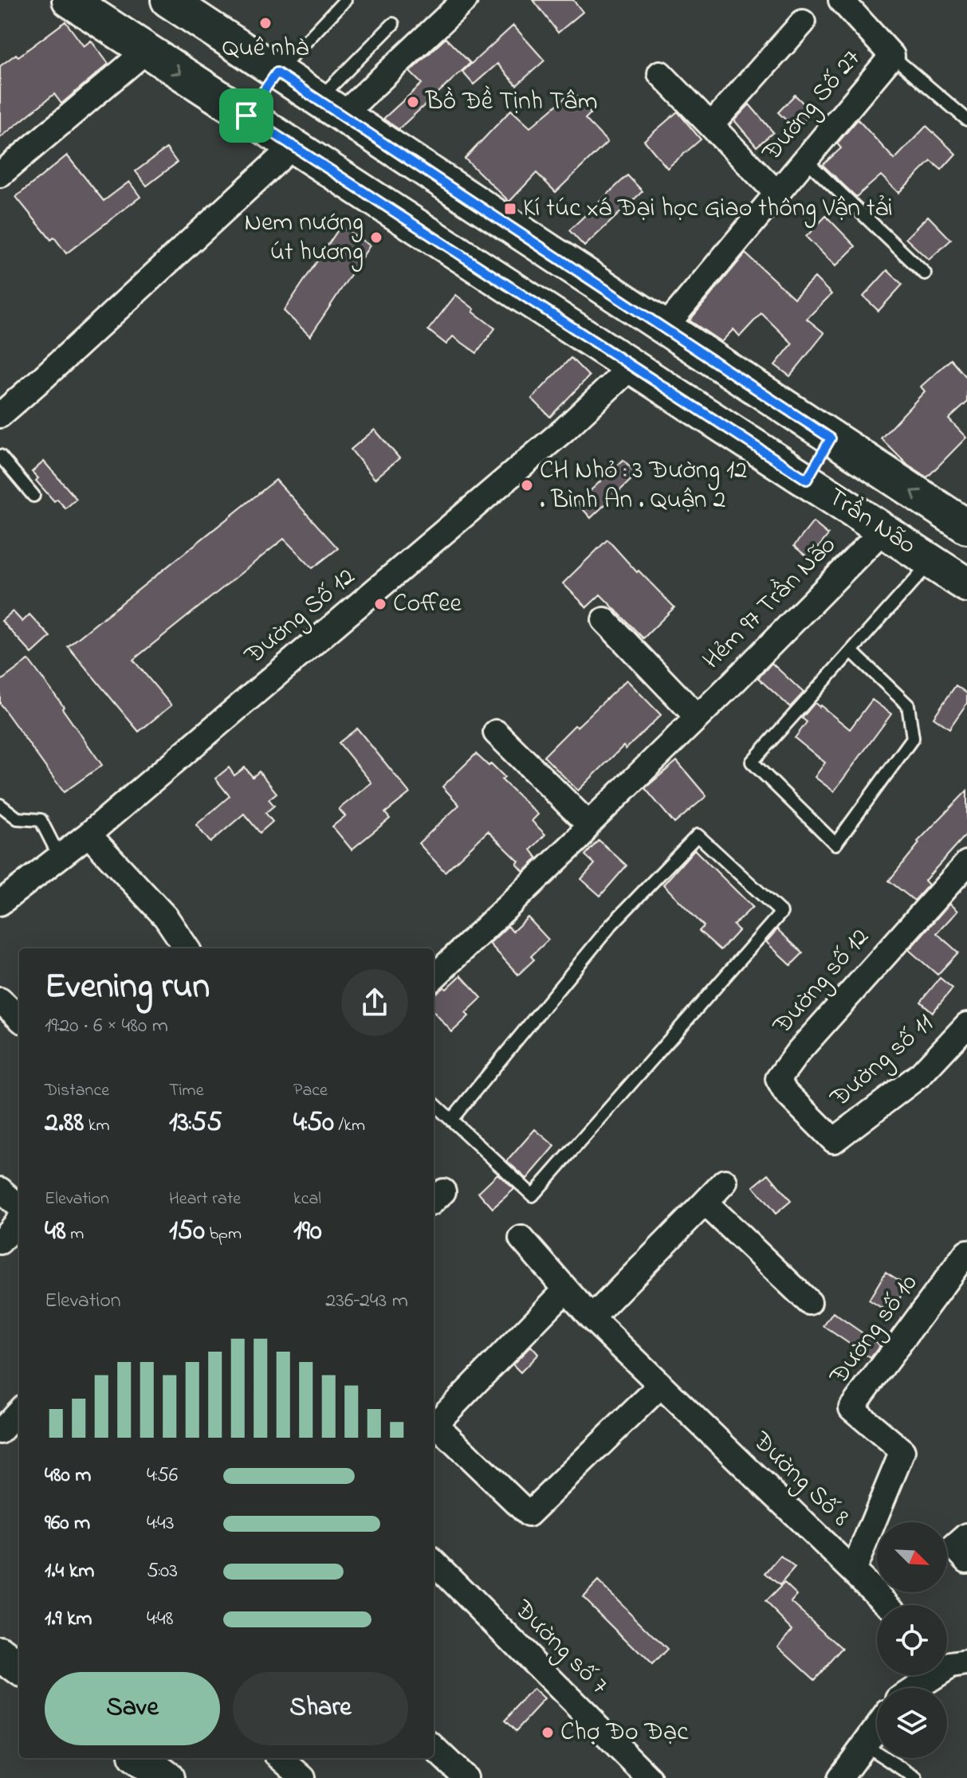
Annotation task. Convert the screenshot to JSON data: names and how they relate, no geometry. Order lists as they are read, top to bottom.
{
  "streets": {
    "main road": ["Trần Não"],
    "street": [
      "Đường Số 27",
      "Hẻm 97 Trần Não",
      "Đường Số 12",
      "Đường số 12",
      "Đường số 11",
      "Đường số 10",
      "Đường Số 8",
      "Đường số 7"
    ]
  },
  "crossings": [
    ["Đường Số 27", "Trần Não"],
    ["Trần Não", "Hẻm 97 Trần Não"],
    ["Trần Não", "Đường Số 12"],
    ["Đường số 12", "Đường số 11"],
    ["Đường số 10", "Đường Số 8"]
  ],
  "places": {
    "other": [
      "Quê nhà",
      "Bồ Đề Tịnh Tâm",
      "Nem nướng út hương",
      "CH Nhỏ : 3 Đường 12 . Bình An . Quận 2",
      "Coffee",
      "Chợ Đo Đạc"
    ],
    "transit": ["Kí túc xá Đại học Giao thông Vận tải"]
  },
  "north": "bottom right",
  "page": {
    "heading": ["Evening run", "19:20 · 6 × 480 m"],
    "stats": [
      ["Distance", "2.88 km"],
      ["Time", "13:55"],
      ["Pace", "4:50 /km"],
      ["Elevation", "48 m"],
      ["Heart rate", "150 bpm"],
      ["kcal", "190"]
    ],
    "chart": ["Elevation", "236–243 m"],
    "list": [
      {
        "name": "480 m",
        "note": "4:56"
      },
      {
        "name": "960 m",
        "note": "4:43"
      },
      {
        "name": "1.4 km",
        "note": "5:03"
      },
      {
        "name": "1.9 km",
        "note": "4:48"
      }
    ],
    "buttons": ["Save", "Share"]
  }
}
